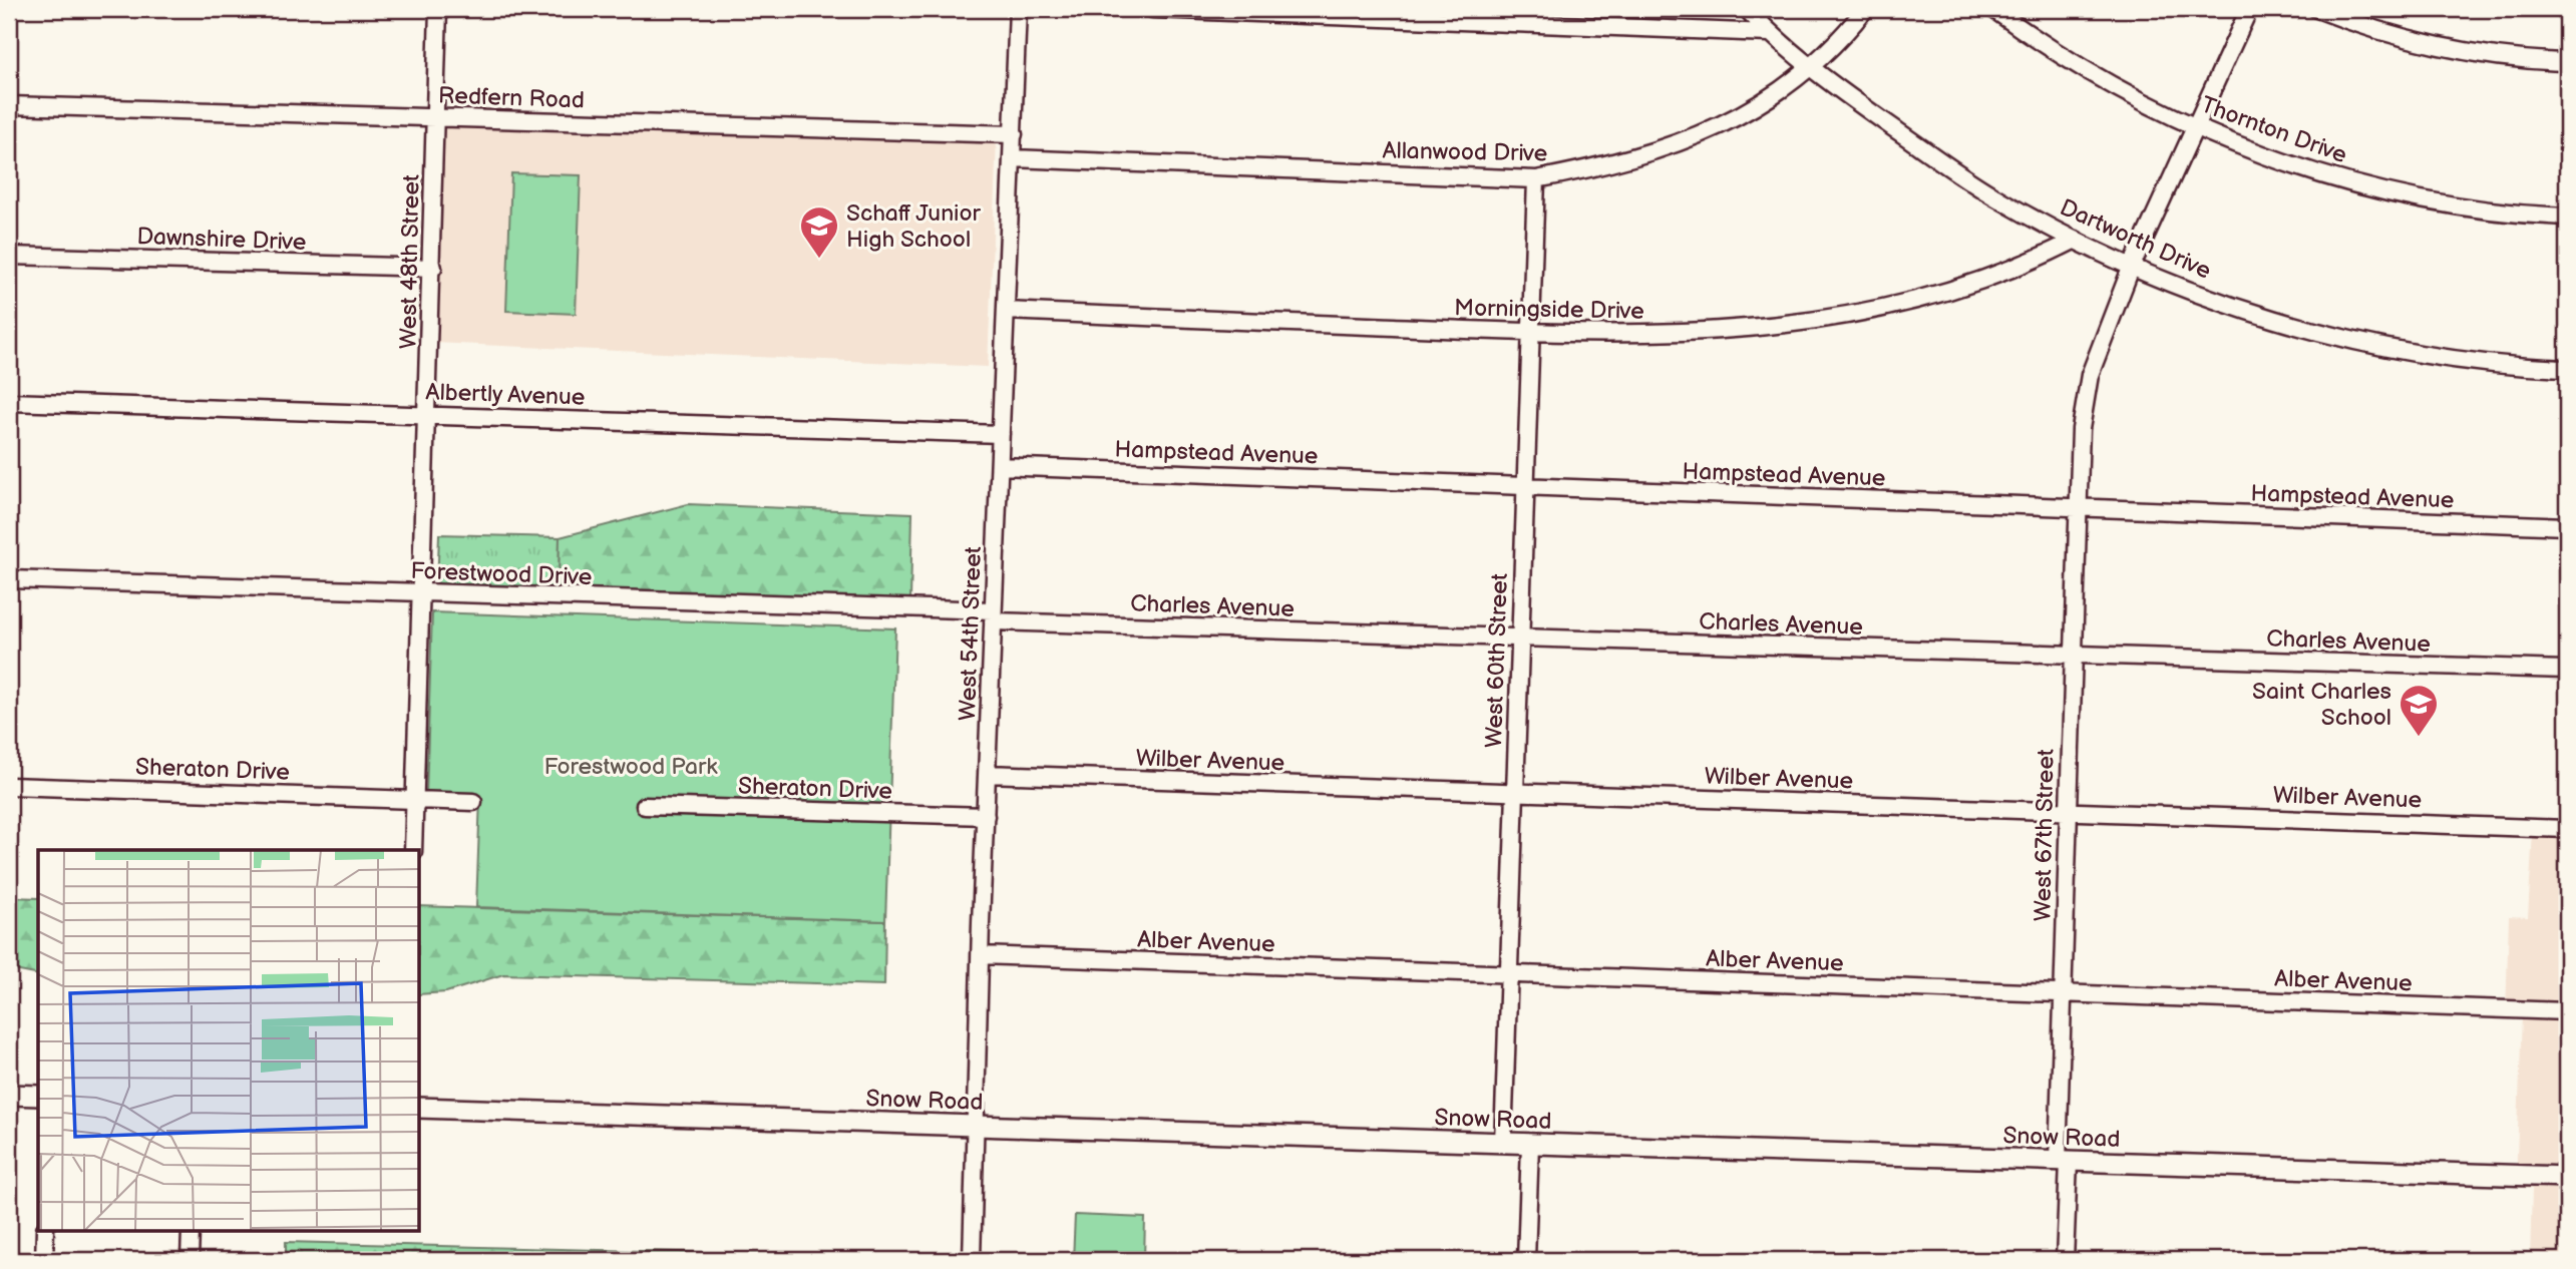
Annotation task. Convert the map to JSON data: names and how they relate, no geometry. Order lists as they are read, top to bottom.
{
  "streets": {
    "main road": ["Snow Road"],
    "street": [
      "Redfern Road",
      "Thornton Drive",
      "Allanwood Drive",
      "Dawnshire Drive",
      "Dartworth Drive",
      "West 48th Street",
      "Morningside Drive",
      "Albertly Avenue",
      "Hampstead Avenue",
      "Forestwood Drive",
      "Charles Avenue",
      "West 54th Street",
      "West 60th Street",
      "Wilber Avenue",
      "Sheraton Drive",
      "West 67th Street",
      "Alber Avenue"
    ]
  },
  "crossings": [
    ["Redfern Road", "West 48th Street"],
    ["Redfern Road", "West 54th Street"],
    ["Thornton Drive", "West 67th Street"],
    ["Allanwood Drive", "Dartworth Drive"],
    ["Allanwood Drive", "West 54th Street"],
    ["Allanwood Drive", "West 60th Street"],
    ["Dawnshire Drive", "West 48th Street"],
    ["Dartworth Drive", "Morningside Drive"],
    ["Dartworth Drive", "West 67th Street"],
    ["West 48th Street", "Albertly Avenue"],
    ["West 48th Street", "Forestwood Drive"],
    ["West 48th Street", "Sheraton Drive"],
    ["Morningside Drive", "West 54th Street"],
    ["Morningside Drive", "West 60th Street"],
    ["Albertly Avenue", "West 54th Street"],
    ["Hampstead Avenue", "West 54th Street"],
    ["Hampstead Avenue", "West 60th Street"],
    ["Hampstead Avenue", "West 67th Street"],
    ["Forestwood Drive", "Charles Avenue"],
    ["Forestwood Drive", "West 54th Street"],
    ["Charles Avenue", "West 54th Street"],
    ["Charles Avenue", "West 60th Street"],
    ["Charles Avenue", "West 67th Street"],
    ["West 54th Street", "Wilber Avenue"],
    ["West 54th Street", "Sheraton Drive"],
    ["West 54th Street", "Alber Avenue"],
    ["West 54th Street", "Snow Road"],
    ["West 60th Street", "Wilber Avenue"],
    ["West 60th Street", "Alber Avenue"],
    ["West 60th Street", "Snow Road"],
    ["Wilber Avenue", "West 67th Street"],
    ["West 67th Street", "Alber Avenue"],
    ["West 67th Street", "Snow Road"]
  ],
  "parks": ["Forestwood Park"],
  "places": {
    "school or university": ["Schaff Junior High School", "Saint Charles School"]
  }
}
